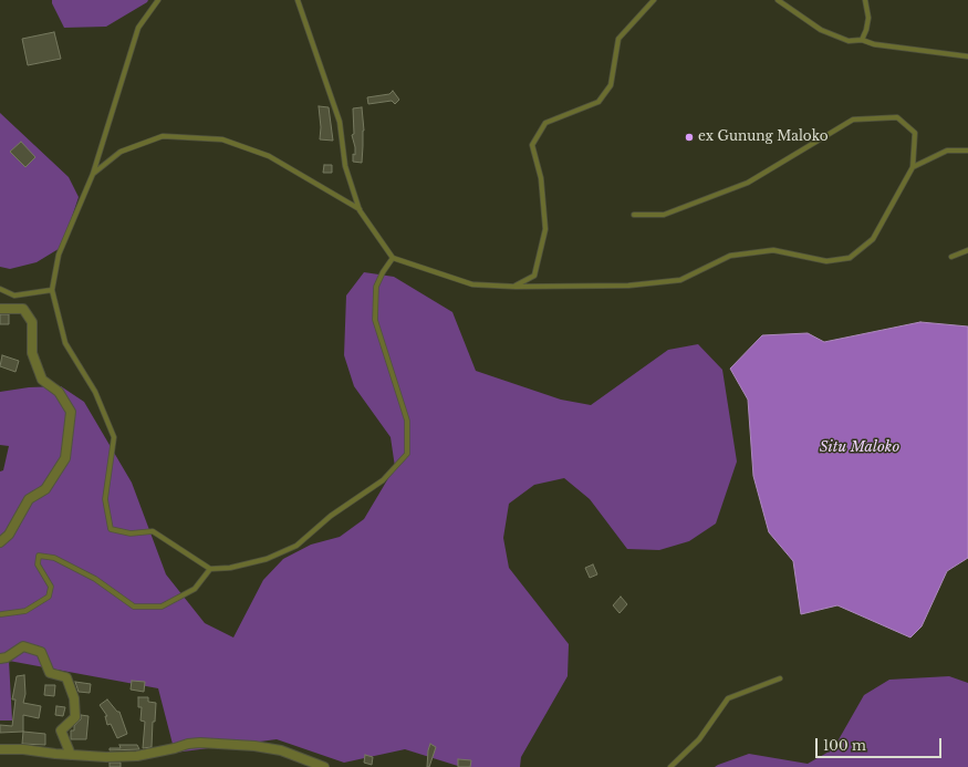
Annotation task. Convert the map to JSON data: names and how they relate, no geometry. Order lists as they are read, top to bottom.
{
  "water": ["Situ Maloko"],
  "places": ["ex Gunung Maloko"],
  "scale_bar": "100 m"
}
